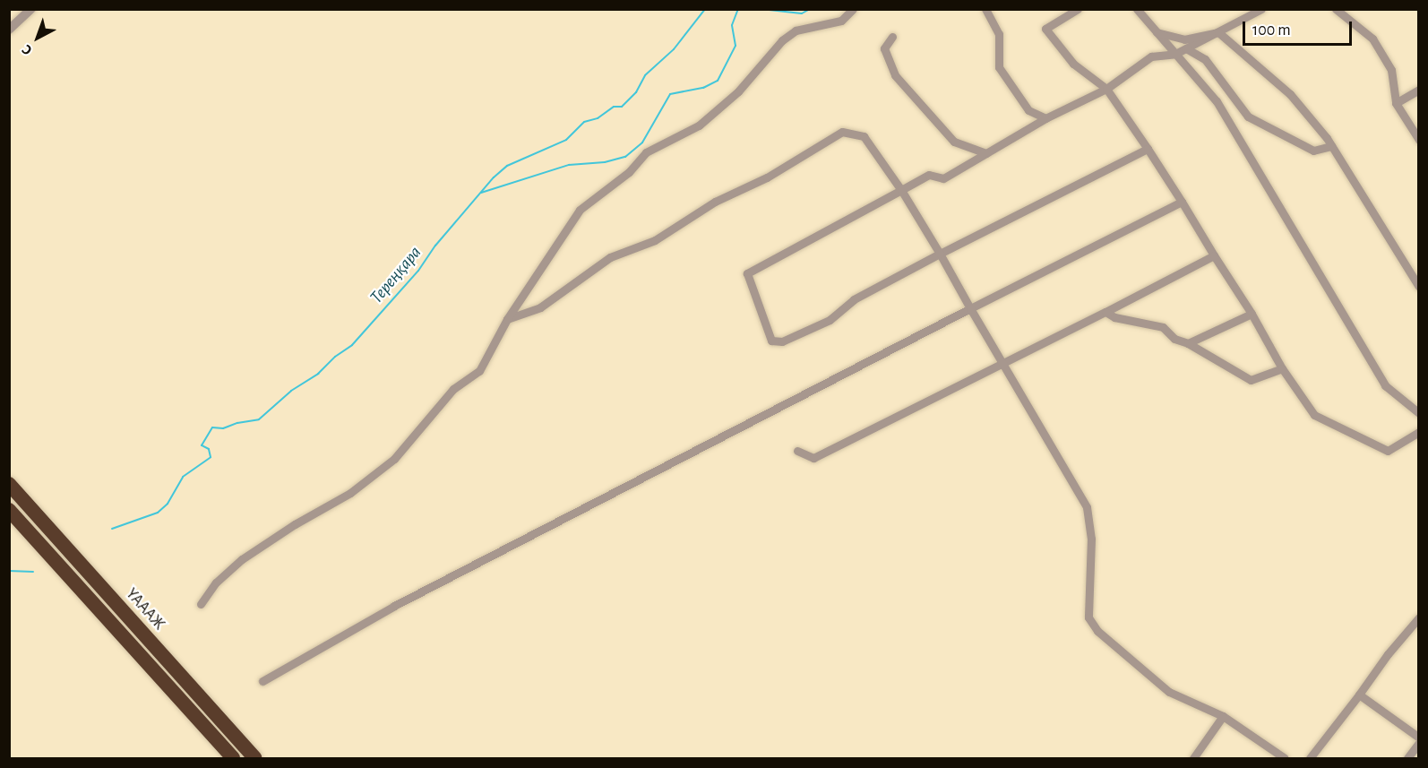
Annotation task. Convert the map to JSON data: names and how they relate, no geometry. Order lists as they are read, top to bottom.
{
  "streets": {
    "highway": ["ҮАААЖ"]
  },
  "water": ["Тереңқара"],
  "scale_bar": "100 m",
  "north": "bottom left"
}
